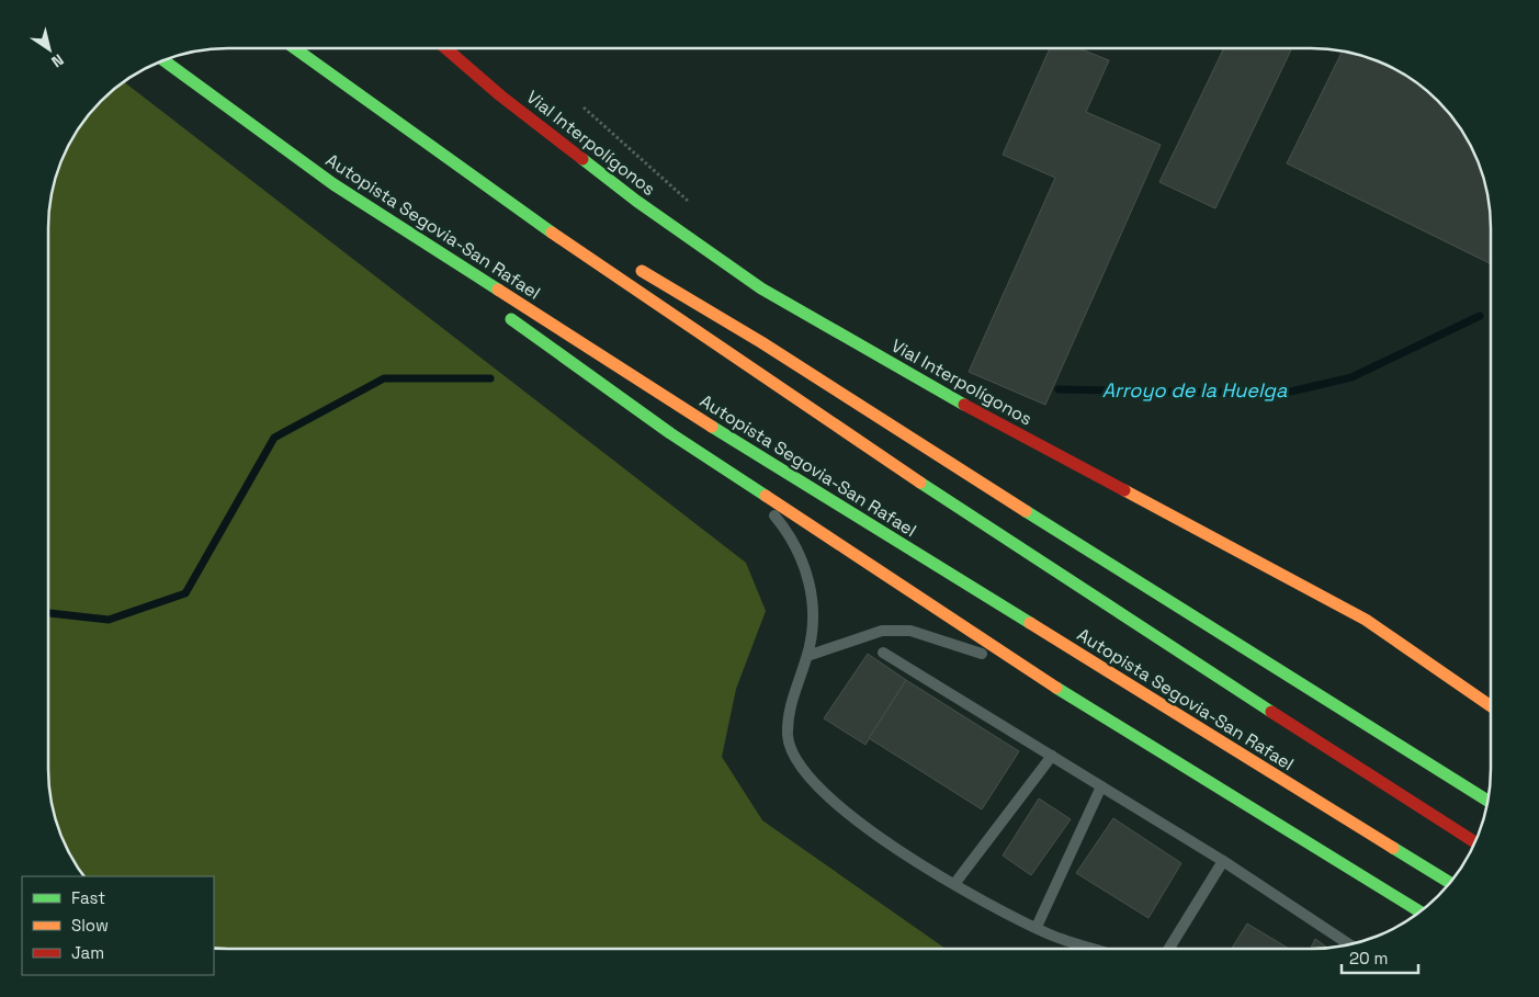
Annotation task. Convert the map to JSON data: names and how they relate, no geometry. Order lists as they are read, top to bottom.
{
  "streets": {
    "main road": ["Vial Interpolígonos", "Autopista Segovia-San Rafael"]
  },
  "water": ["Arroyo de la Huelga"],
  "legend": ["Fast", "Slow", "Jam"],
  "scale_bar": "20 m",
  "north": "bottom right"
}
